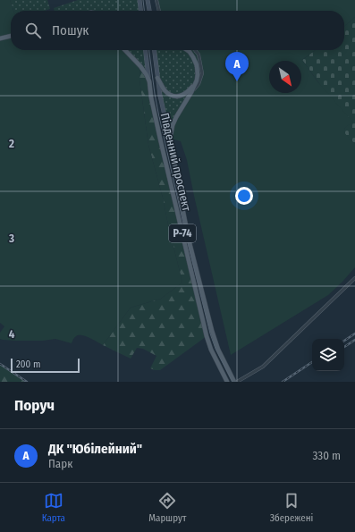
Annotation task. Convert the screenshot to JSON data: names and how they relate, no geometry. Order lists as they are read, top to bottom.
{
  "streets": {
    "main road": ["Південний проспект", "Р-74"]
  },
  "crossings": [
    ["Південний проспект", "Р-74"]
  ],
  "scale_bar": "200 m",
  "north": "bottom right",
  "page": {
    "search": "Пошук",
    "pins": "A",
    "scale": "200 m",
    "heading": "Поруч",
    "list": [
      {
        "mark": "A",
        "name": "ДК \"Юбілейний\"",
        "note": "Парк",
        "value": "330 m"
      }
    ],
    "nav": ["Карта", "Маршрут", "Збережені"]
  },
  "grid": {
    "rows": ["2", "3", "4"]
  }
}
